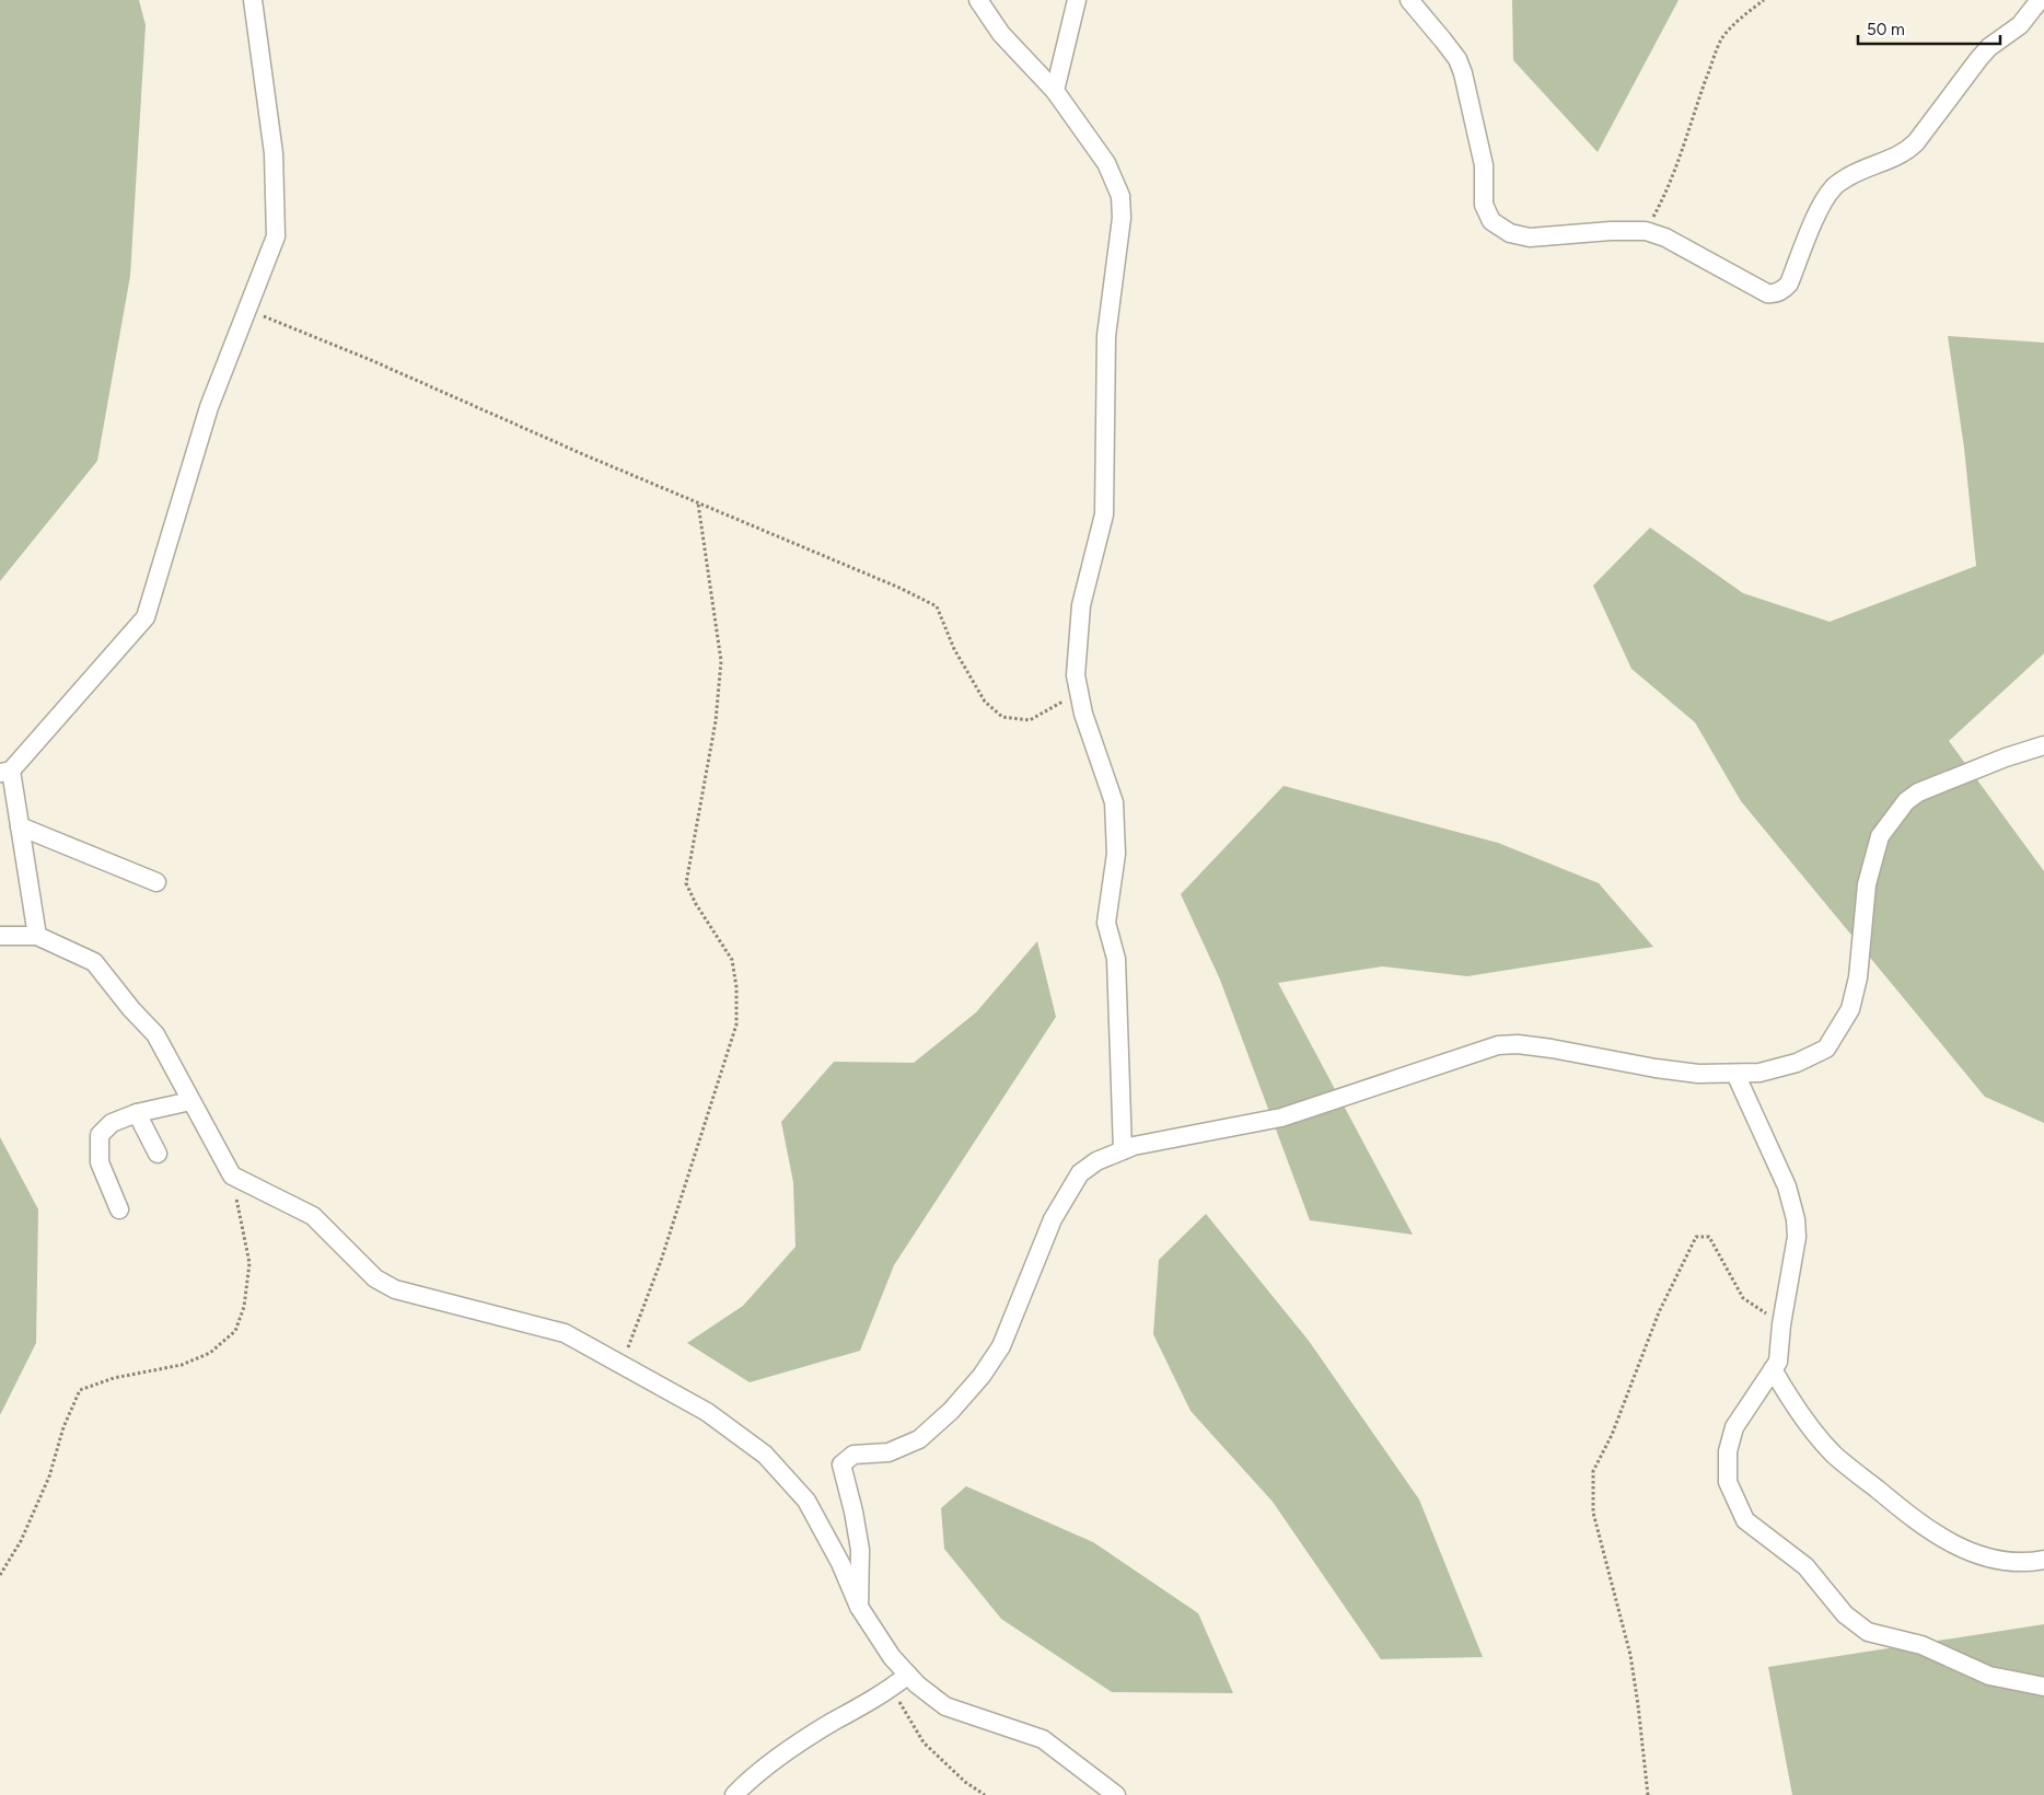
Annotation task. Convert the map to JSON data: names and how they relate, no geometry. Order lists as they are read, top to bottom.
{
  "scale_bar": "50 m"
}
